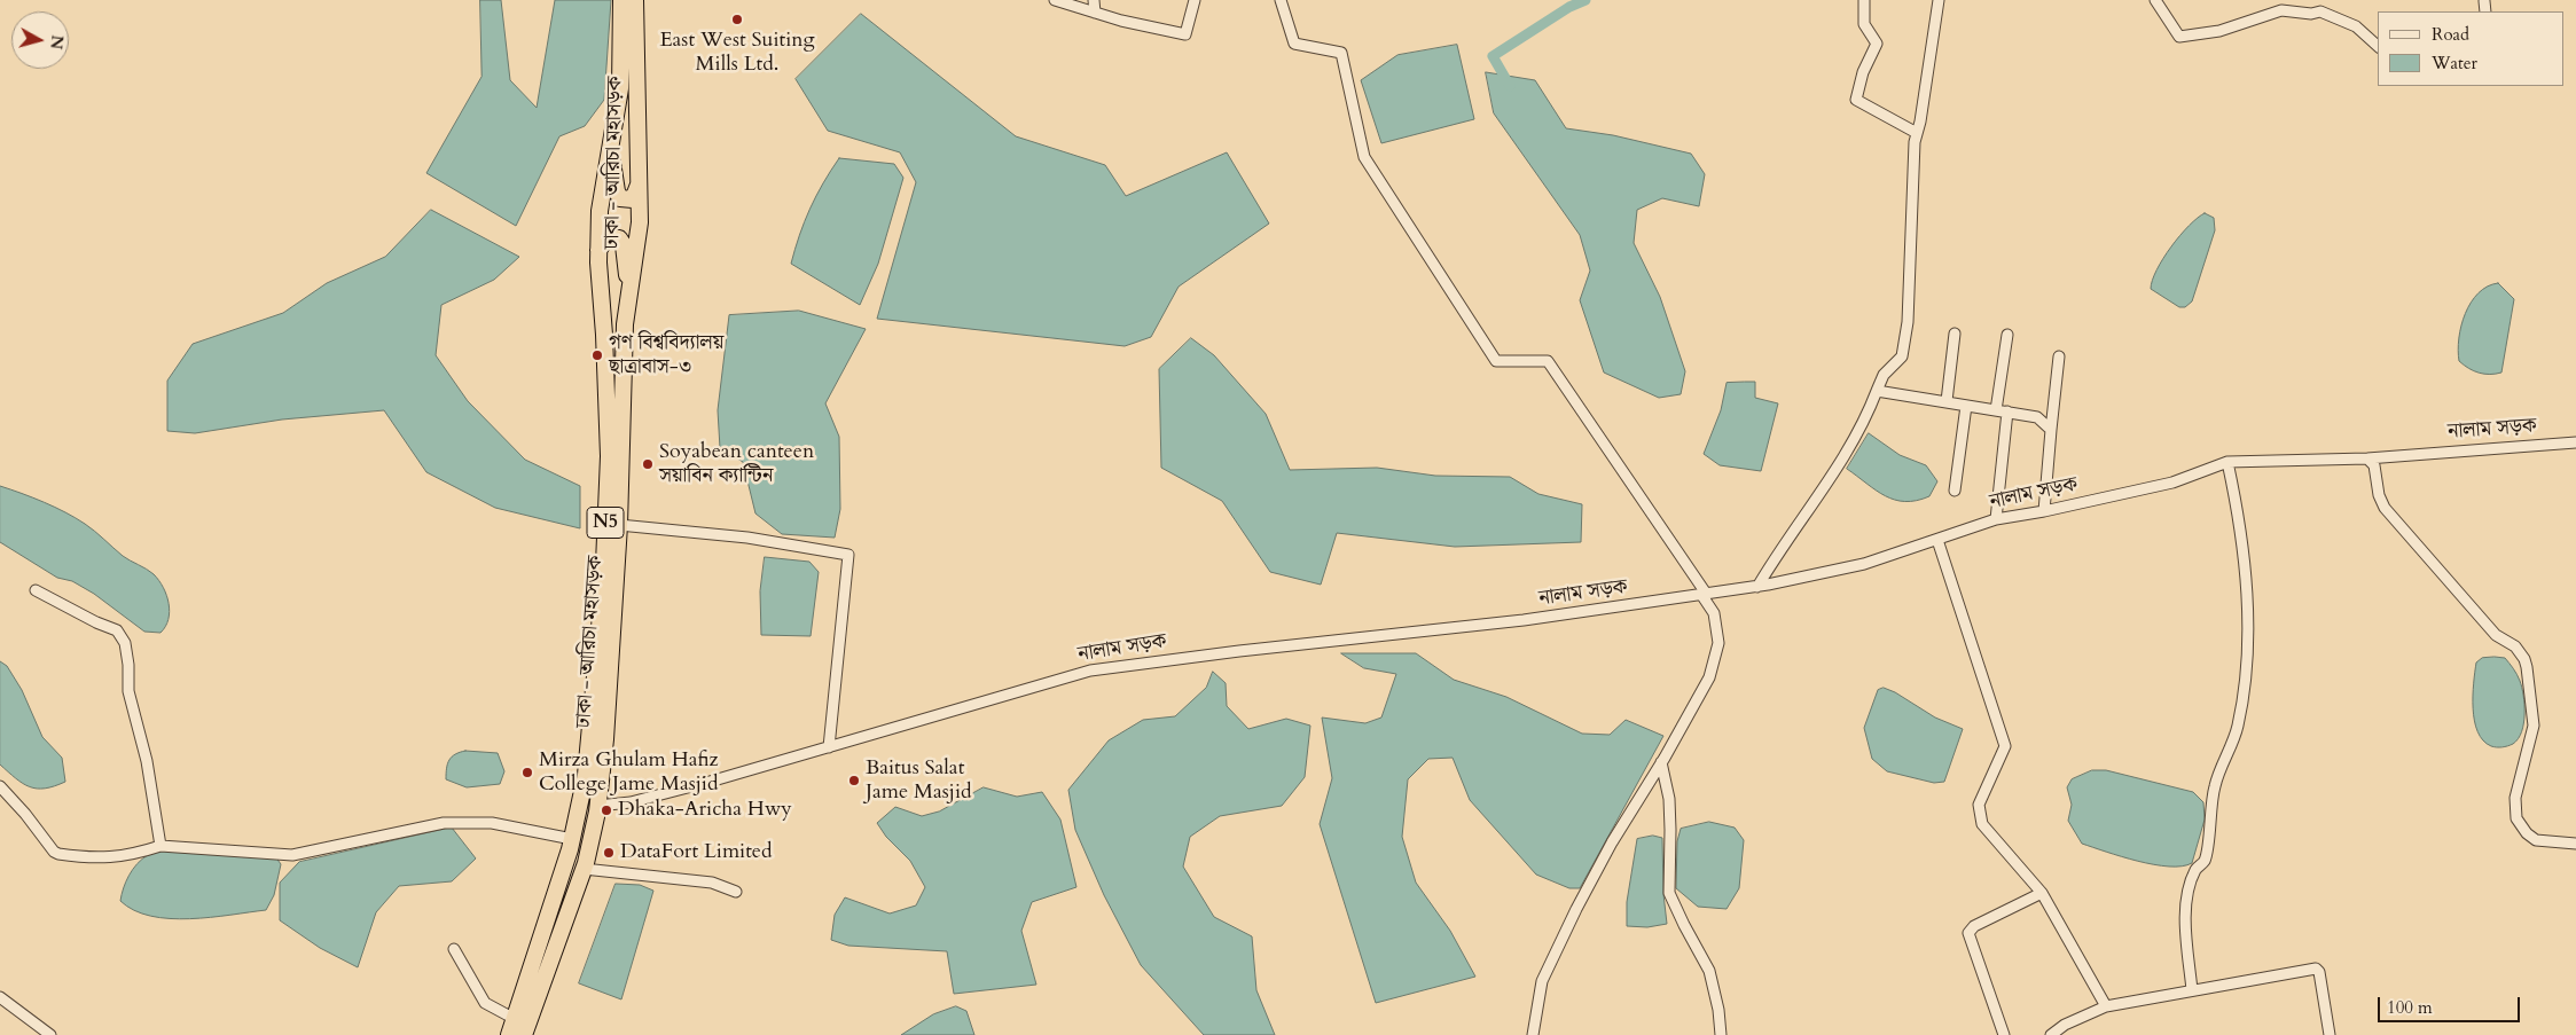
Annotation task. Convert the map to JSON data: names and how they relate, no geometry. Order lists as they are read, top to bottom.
{
  "streets": {
    "highway": ["ঢাকা - আরিচা মহাসড়ক", "N5"],
    "street": ["নালাম সড়ক"]
  },
  "crossings": [
    ["ঢাকা - আরিচা মহাসড়ক", "নালাম সড়ক"]
  ],
  "places": [
    "East West Suiting Mills Ltd.",
    "গণ বিশ্ববিদ্যালয় ছাত্রাবাস-৩",
    "Soyabean canteen সয়াবিন ক্যান্টিন",
    "Mirza Ghulam Hafiz College Jame Masjid",
    "Baitus Salat Jame Masjid",
    "Dhaka-Aricha Hwy",
    "DataFort Limited"
  ],
  "legend": ["Road", "Water"],
  "scale_bar": "100 m",
  "north": "right"
}
